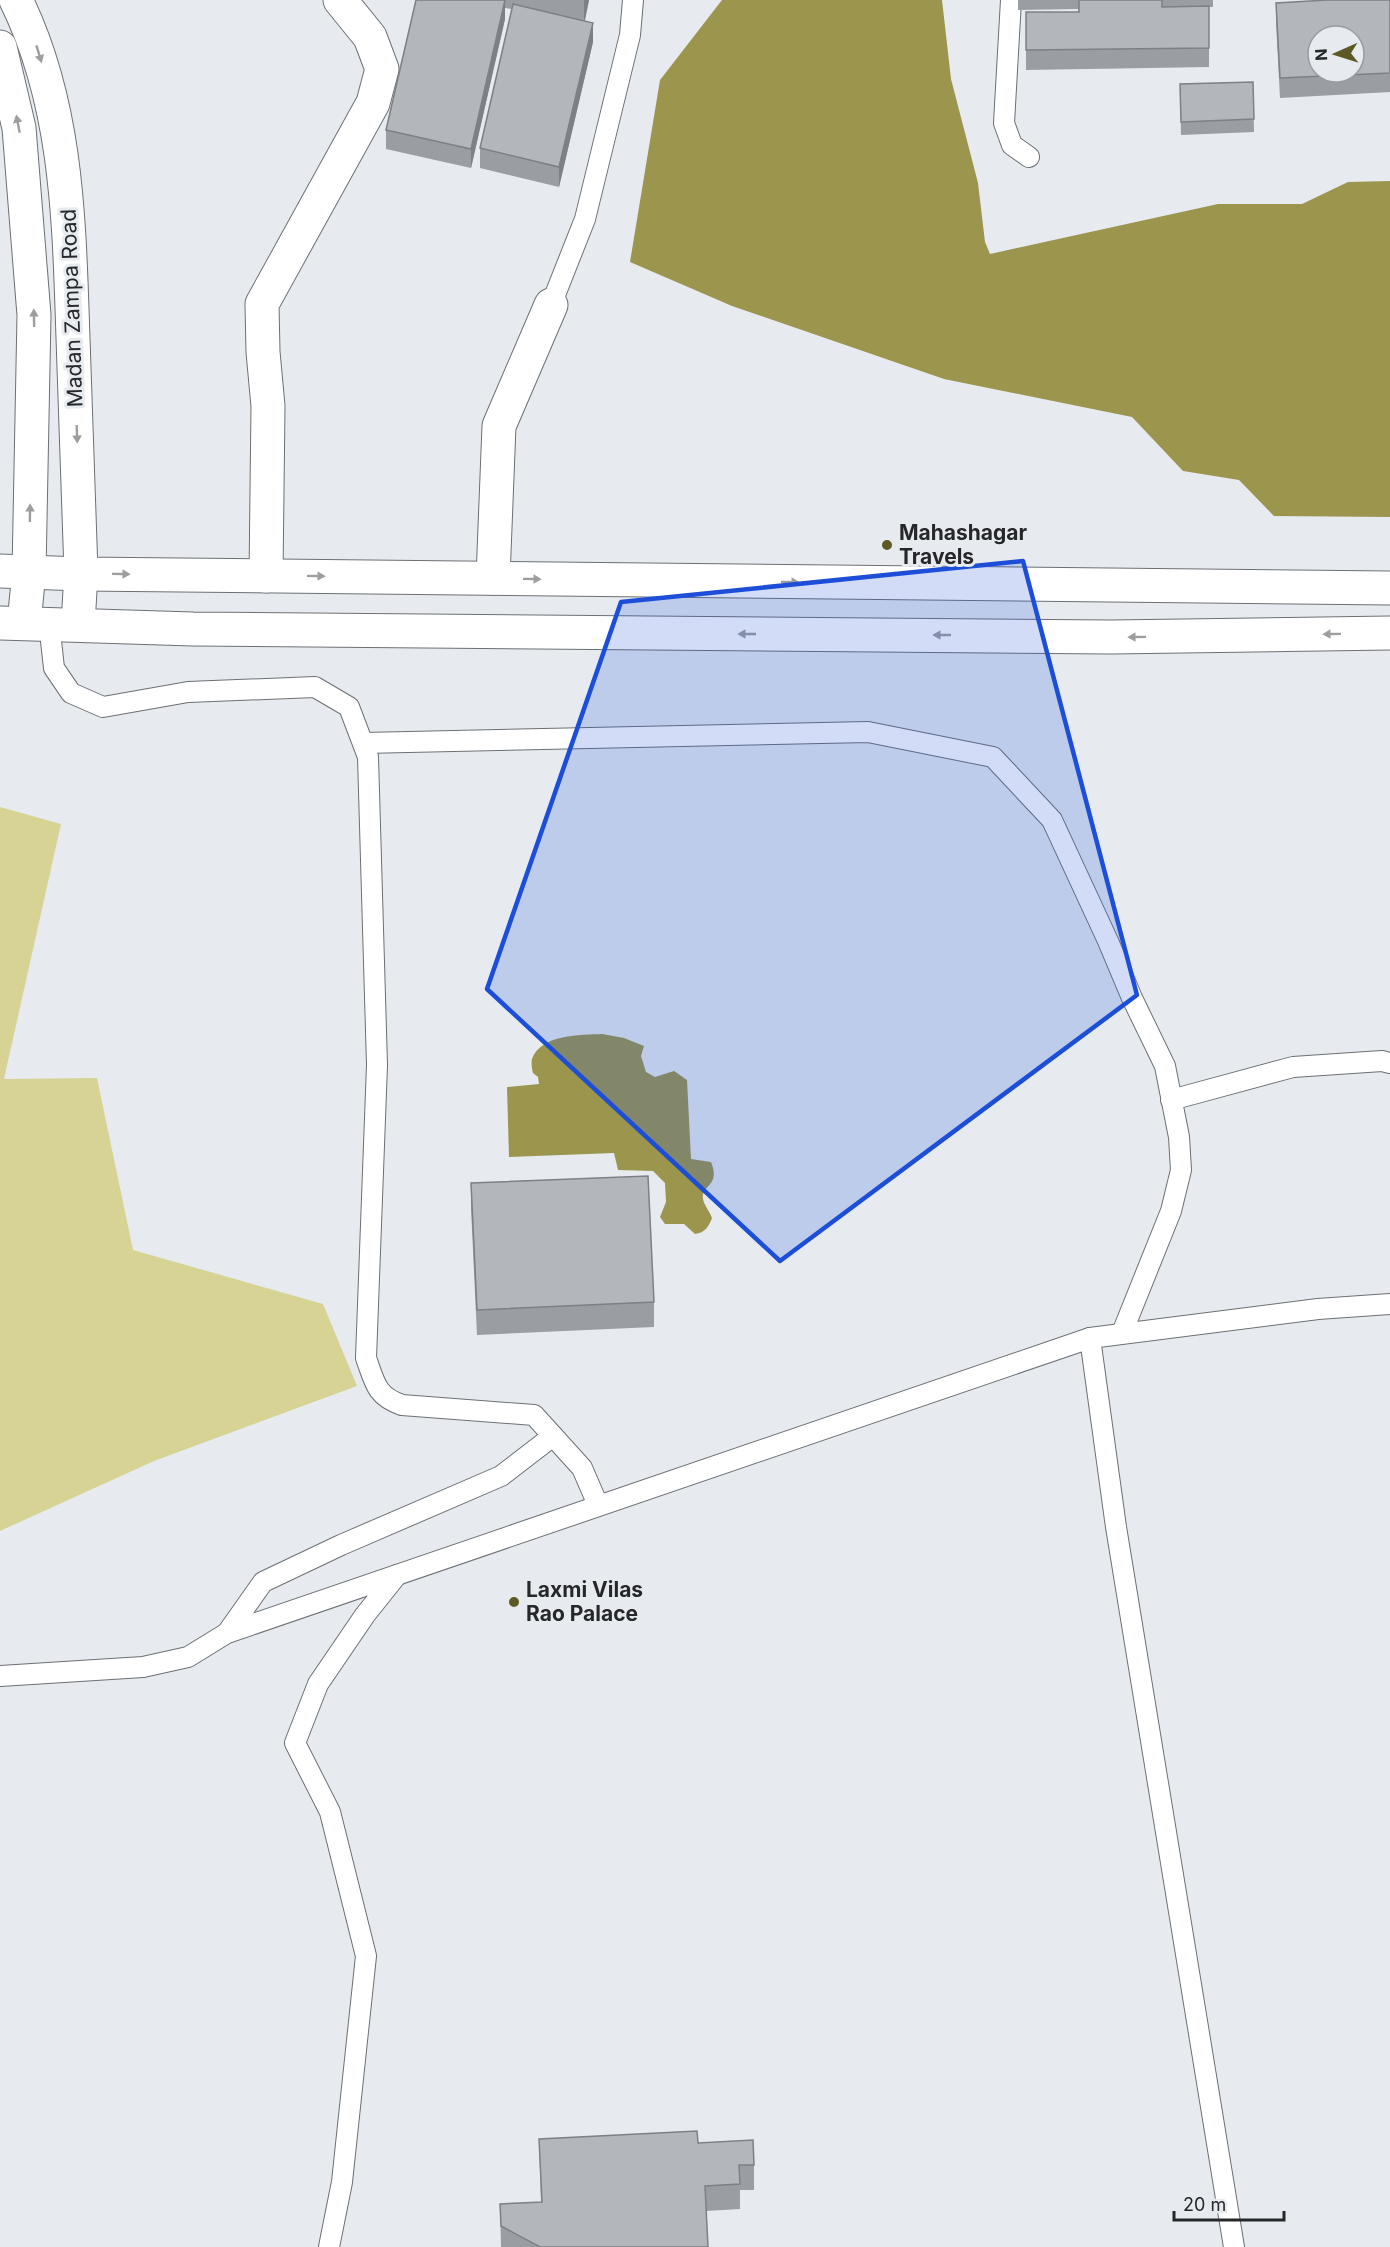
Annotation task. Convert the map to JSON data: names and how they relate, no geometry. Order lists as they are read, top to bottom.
{
  "streets": {
    "main road": ["Madan Zampa Road"]
  },
  "places": ["Mahashagar Travels", "Laxmi Vilas Rao Palace"],
  "scale_bar": "20 m",
  "north": "left"
}
